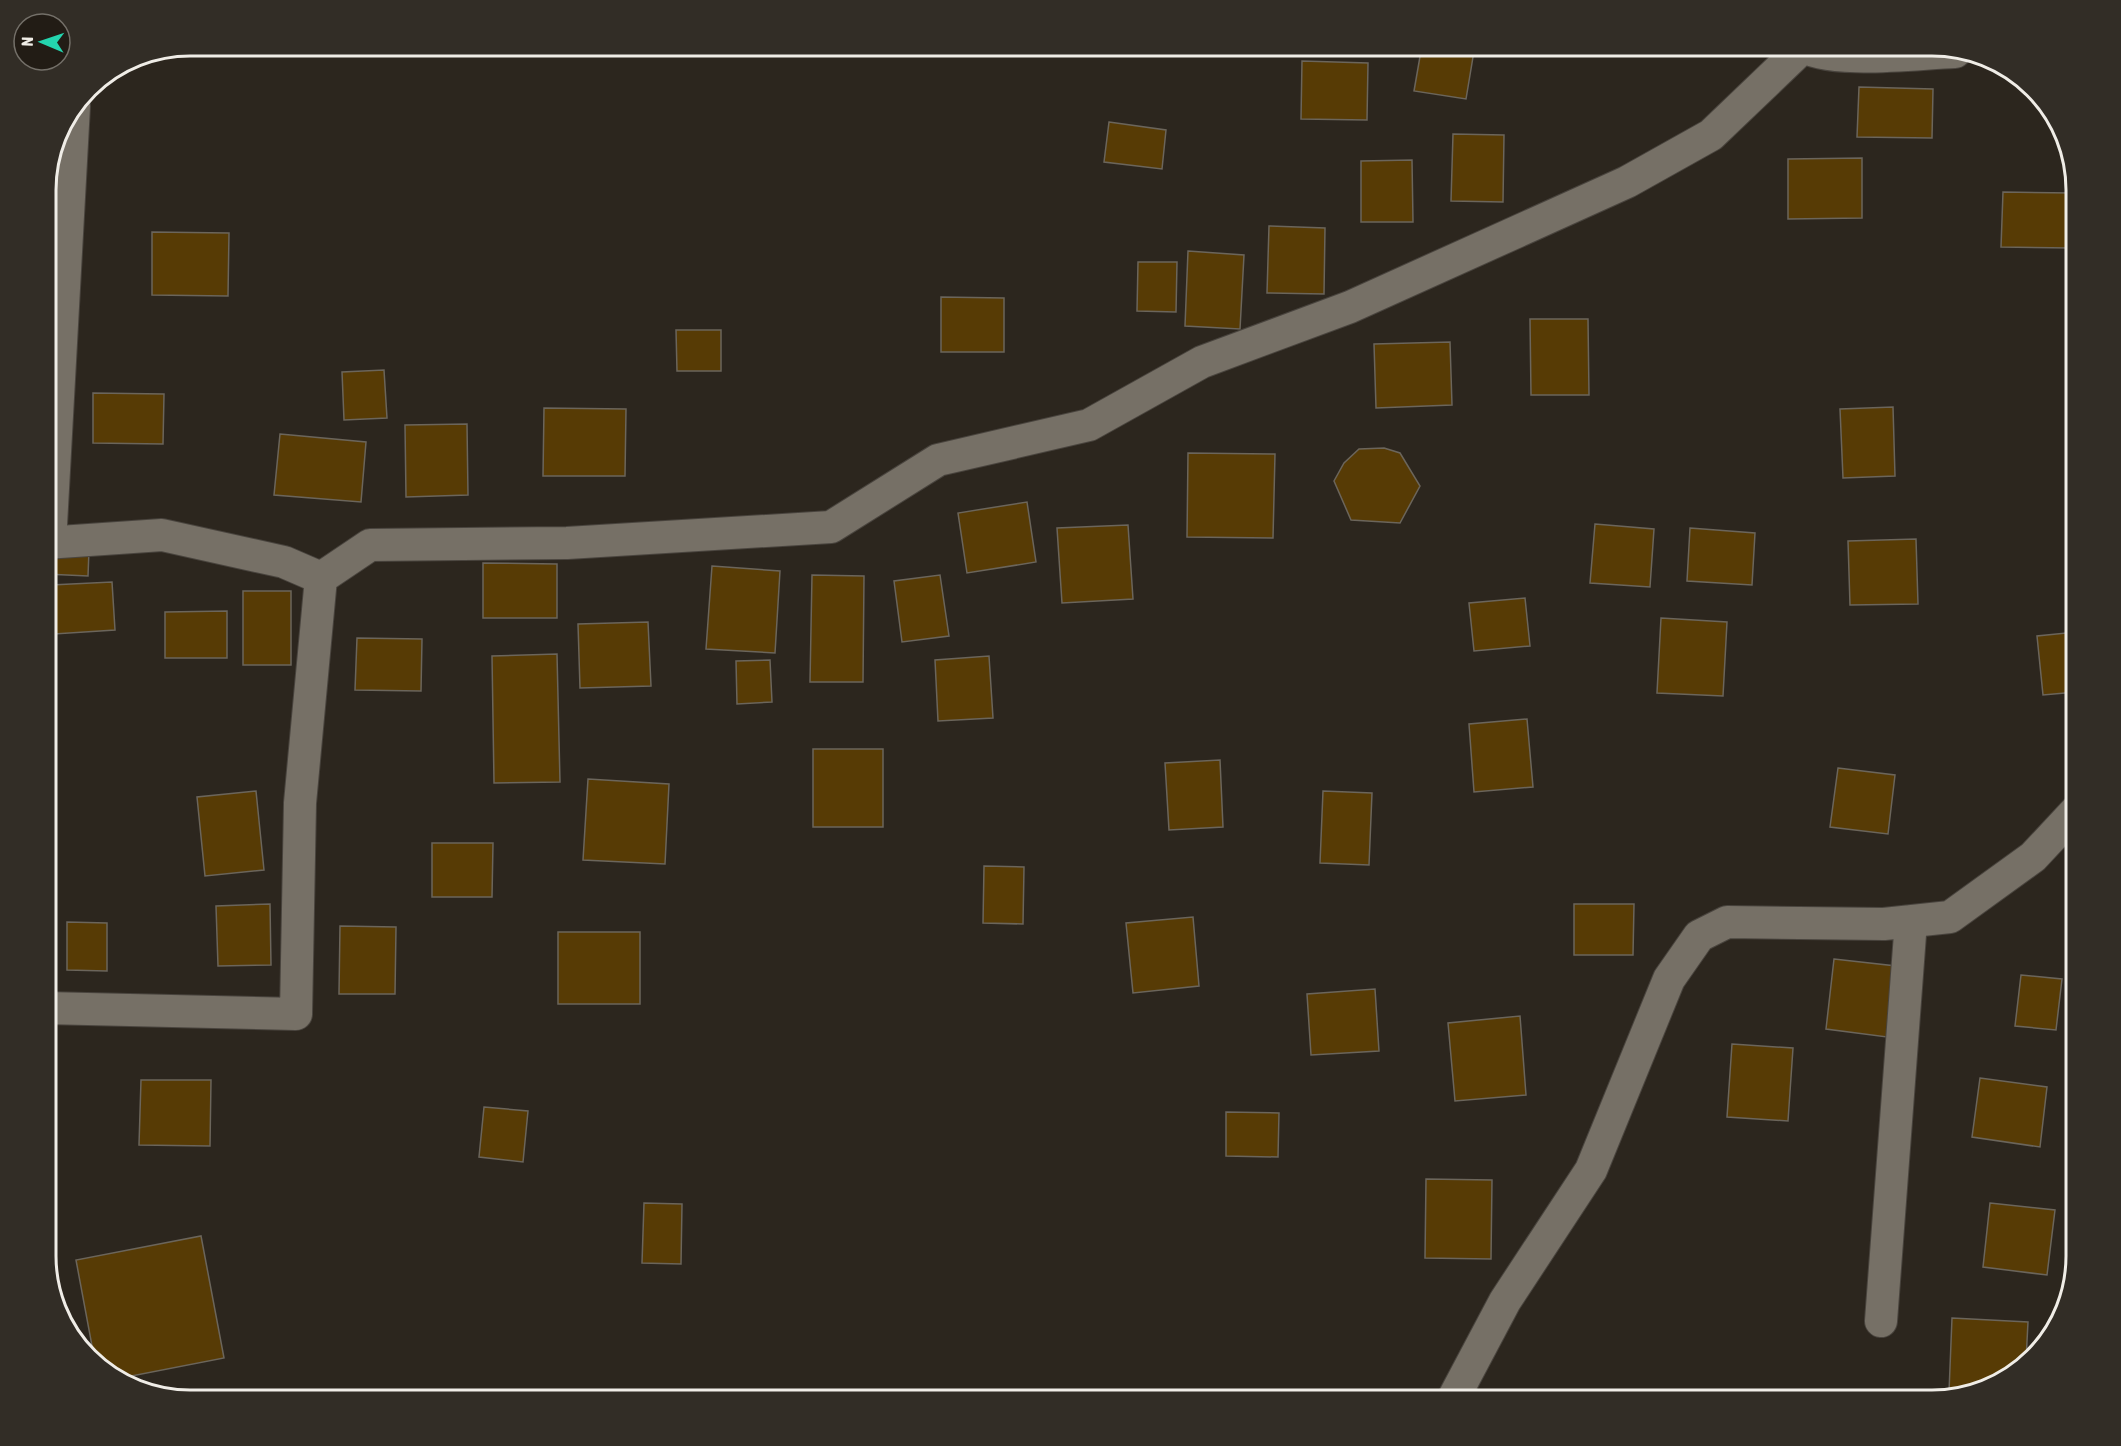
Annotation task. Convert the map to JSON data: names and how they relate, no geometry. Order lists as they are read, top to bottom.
{
  "north": "left"
}
